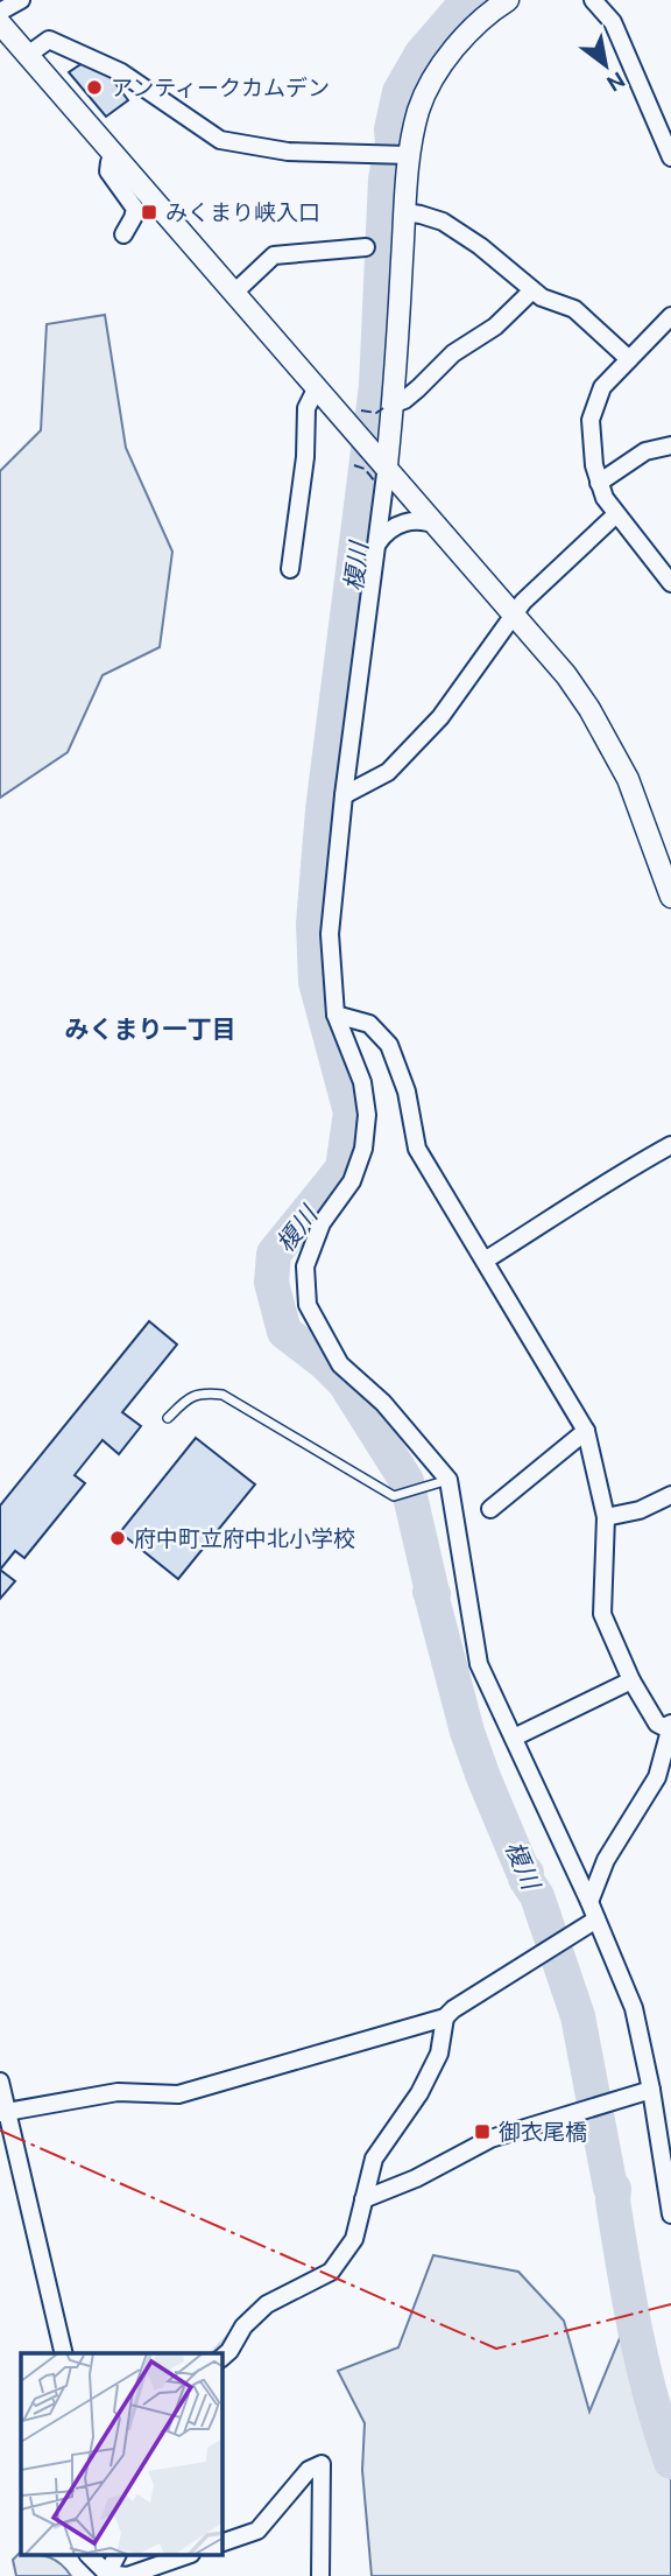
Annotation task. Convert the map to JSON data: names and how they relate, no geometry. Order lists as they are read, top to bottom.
{
  "districts": ["みくまり一丁目"],
  "water": ["榎川"],
  "places": {
    "other": ["アンティークカムデン", "府中町立府中北小学校"],
    "transit": ["みくまり峡入口", "御衣尾橋"]
  },
  "north": "bottom right"
}
